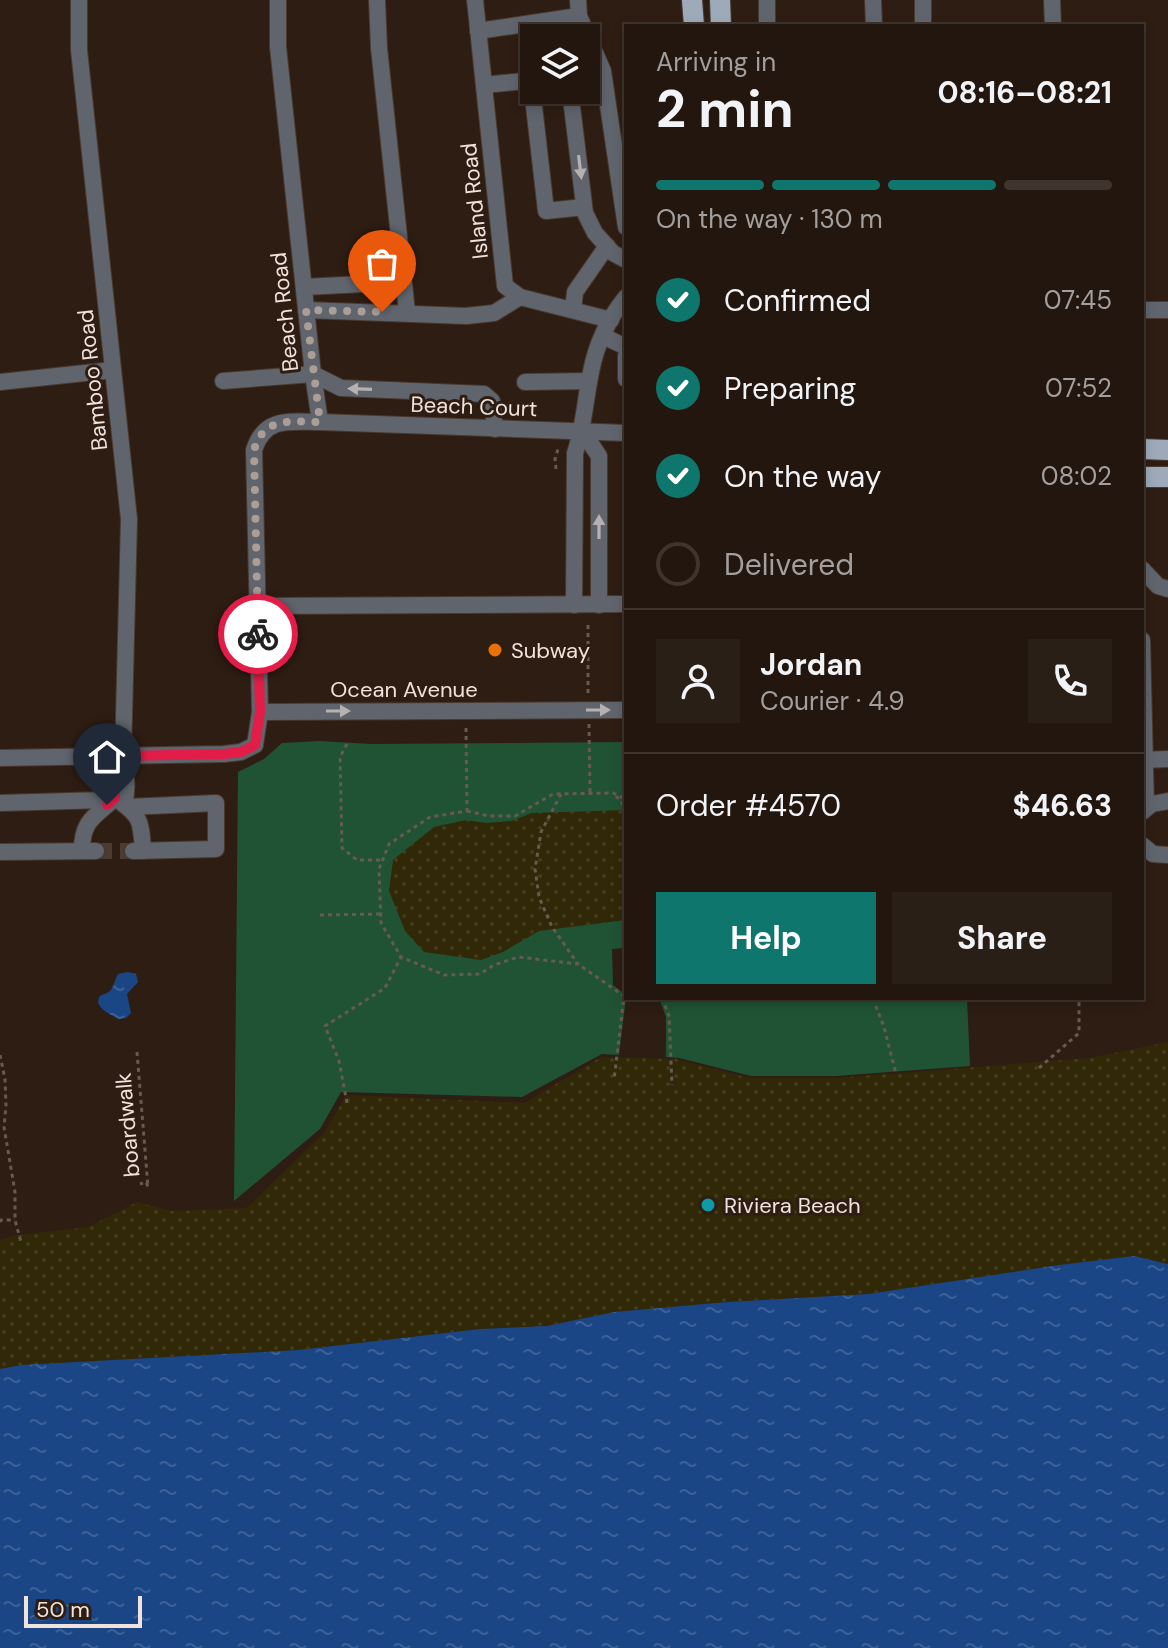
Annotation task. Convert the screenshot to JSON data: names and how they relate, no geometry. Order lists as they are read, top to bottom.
{
  "streets": {
    "street": [
      "Island Road",
      "Beach Road",
      "Bamboo Road",
      "Beach Court",
      "Ocean Avenue"
    ],
    "path": ["boardwalk"]
  },
  "crossings": [
    ["Beach Road", "Beach Court"]
  ],
  "places": ["Subway", "Riviera Beach"],
  "scale_bar": "50 m",
  "page": {
    "heading": ["2 min", "Arriving in", "08:16–08:21"],
    "panel": [
      "Jordan",
      "Courier · 4.9",
      "Order #4570",
      "$46.63"
    ],
    "bar": "On the way · 130 m",
    "list": [
      ["Confirmed", "07:45"],
      ["Preparing", "07:52"],
      ["On the way", "08:02"],
      "Delivered"
    ],
    "buttons": ["Help", "Share"],
    "scale": "50 m"
  }
}
